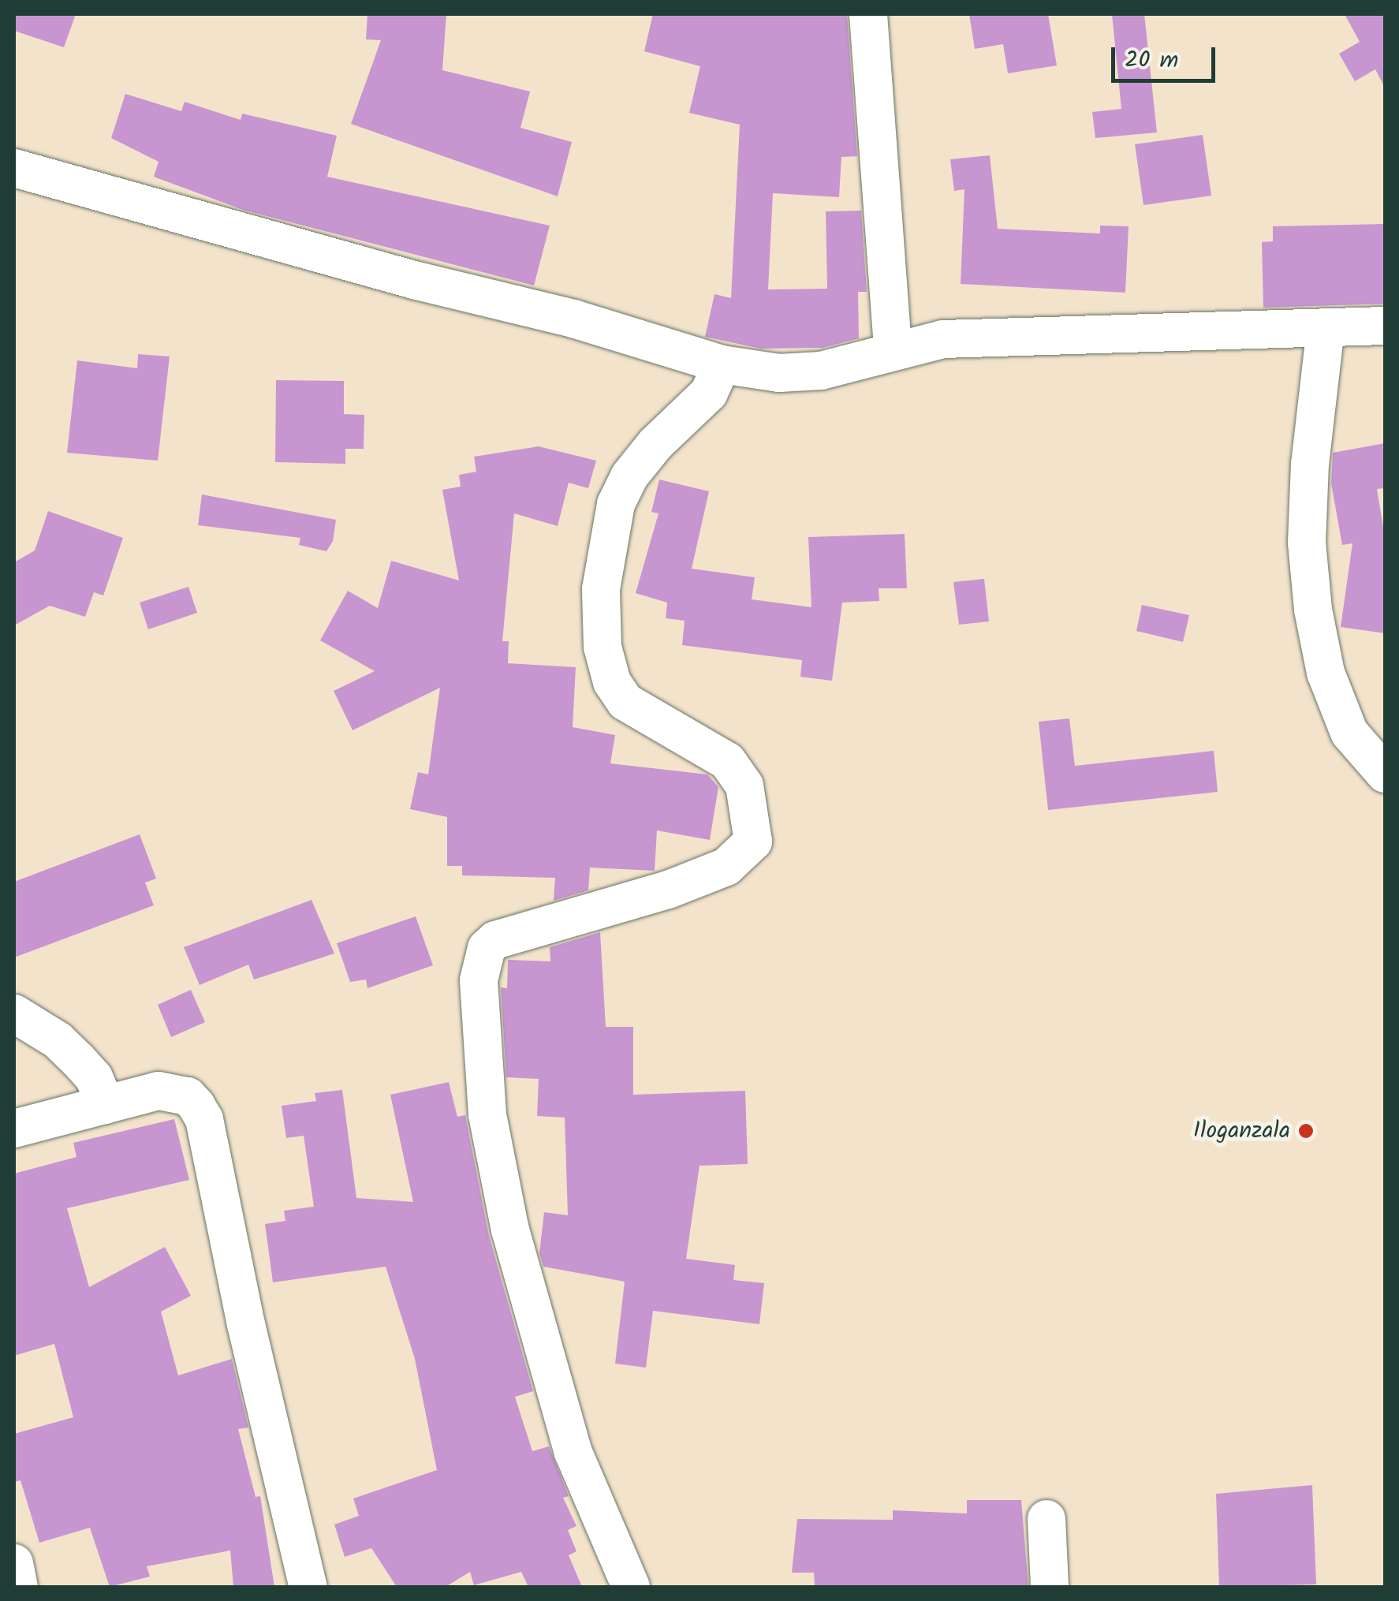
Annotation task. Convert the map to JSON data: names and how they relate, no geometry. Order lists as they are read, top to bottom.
{
  "places": ["Iloganzala"],
  "scale_bar": "20 m"
}
